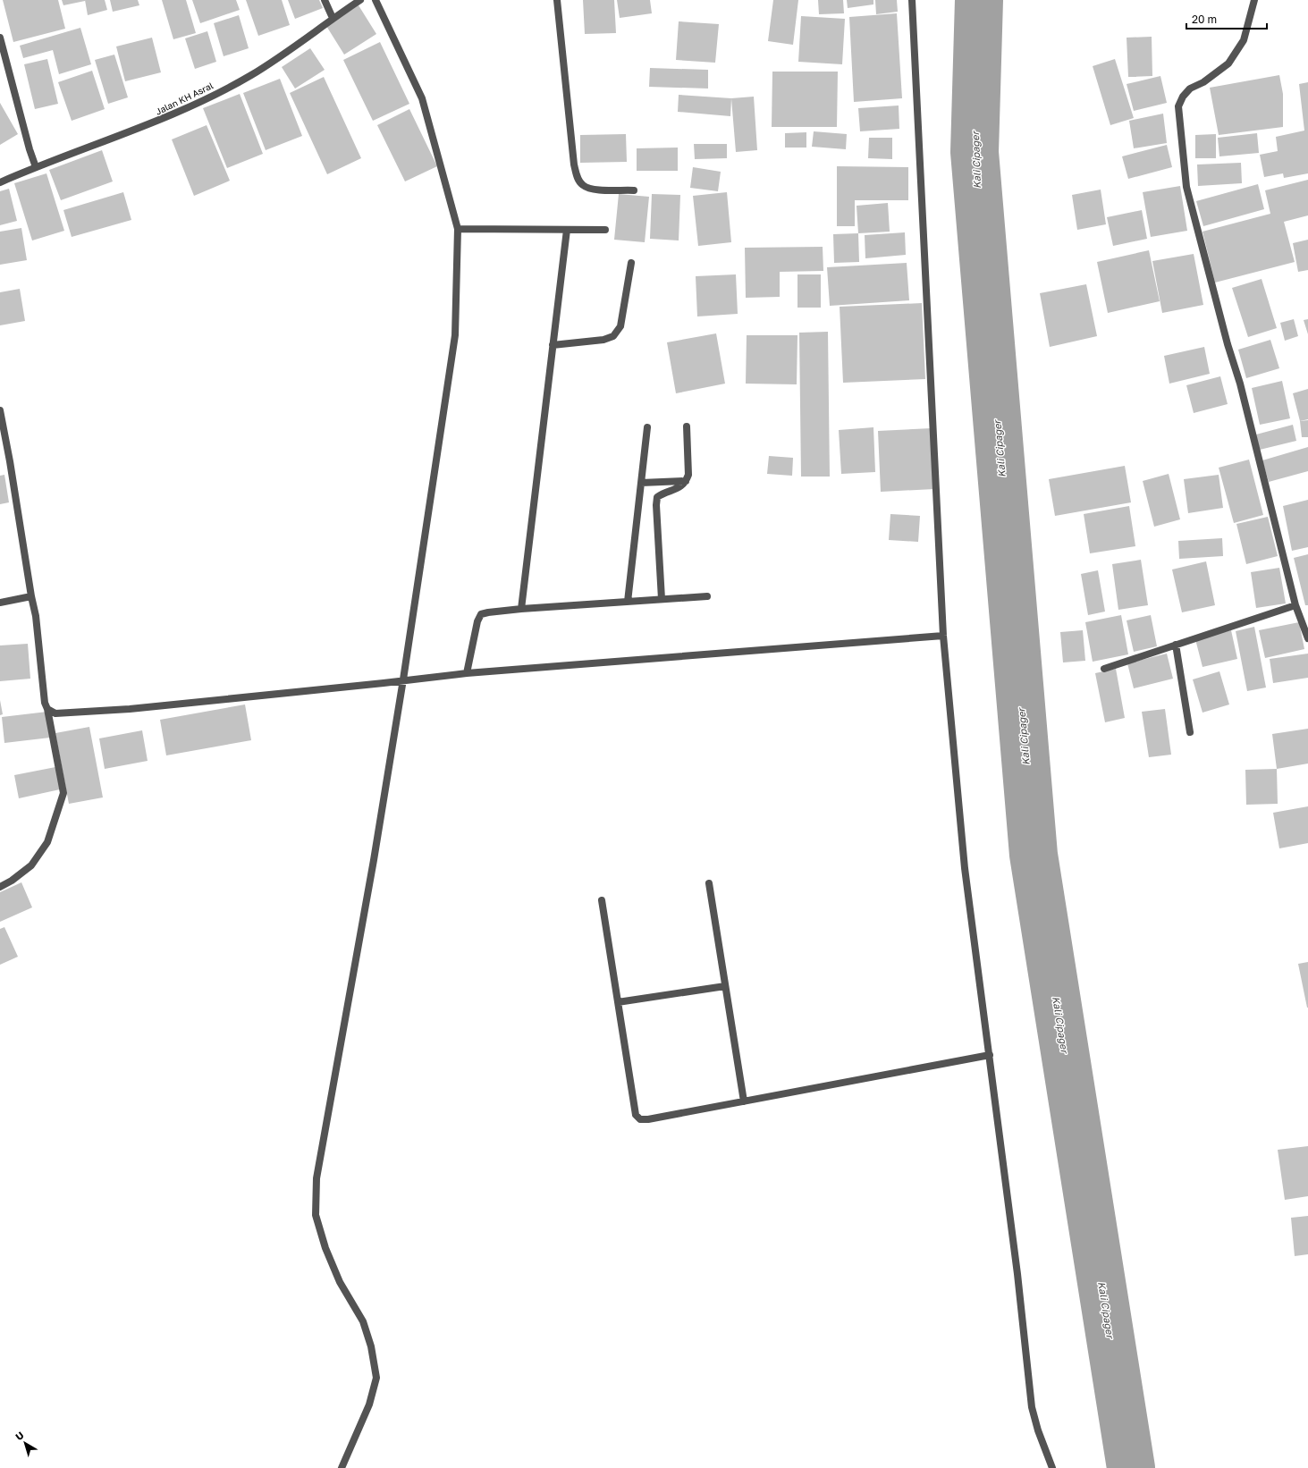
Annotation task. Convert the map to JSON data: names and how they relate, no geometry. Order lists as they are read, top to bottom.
{
  "streets": {
    "street": ["Jalan KH Asral"]
  },
  "water": ["Kali Cipager"],
  "scale_bar": "20 m",
  "north": "top left"
}
